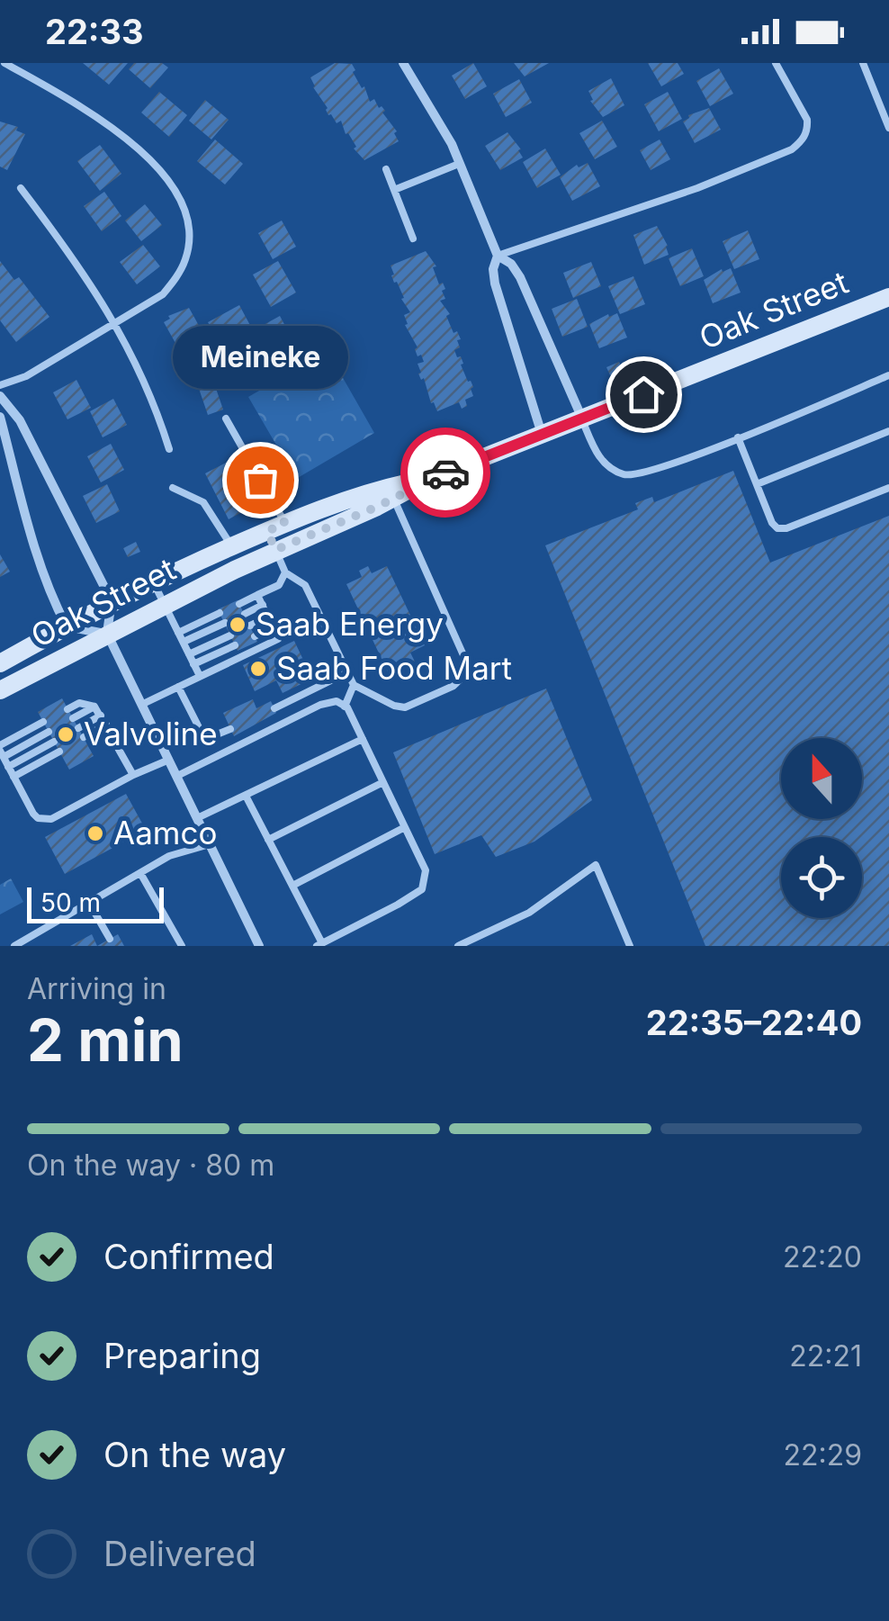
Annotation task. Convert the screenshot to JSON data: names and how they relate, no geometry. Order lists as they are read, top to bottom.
{
  "streets": {
    "main road": ["Oak Street"]
  },
  "places": [
    "Meineke",
    "Saab Energy",
    "Saab Food Mart",
    "Valvoline",
    "Aamco"
  ],
  "scale_bar": "50 m",
  "north": "top",
  "page": {
    "status": "22:33",
    "bubble": "Meineke",
    "scale": "50 m",
    "heading": ["2 min", "Arriving in", "22:35–22:40"],
    "bar": "On the way · 80 m",
    "list": [
      ["Confirmed", "22:20"],
      ["Preparing", "22:21"],
      ["On the way", "22:29"],
      "Delivered"
    ]
  }
}
